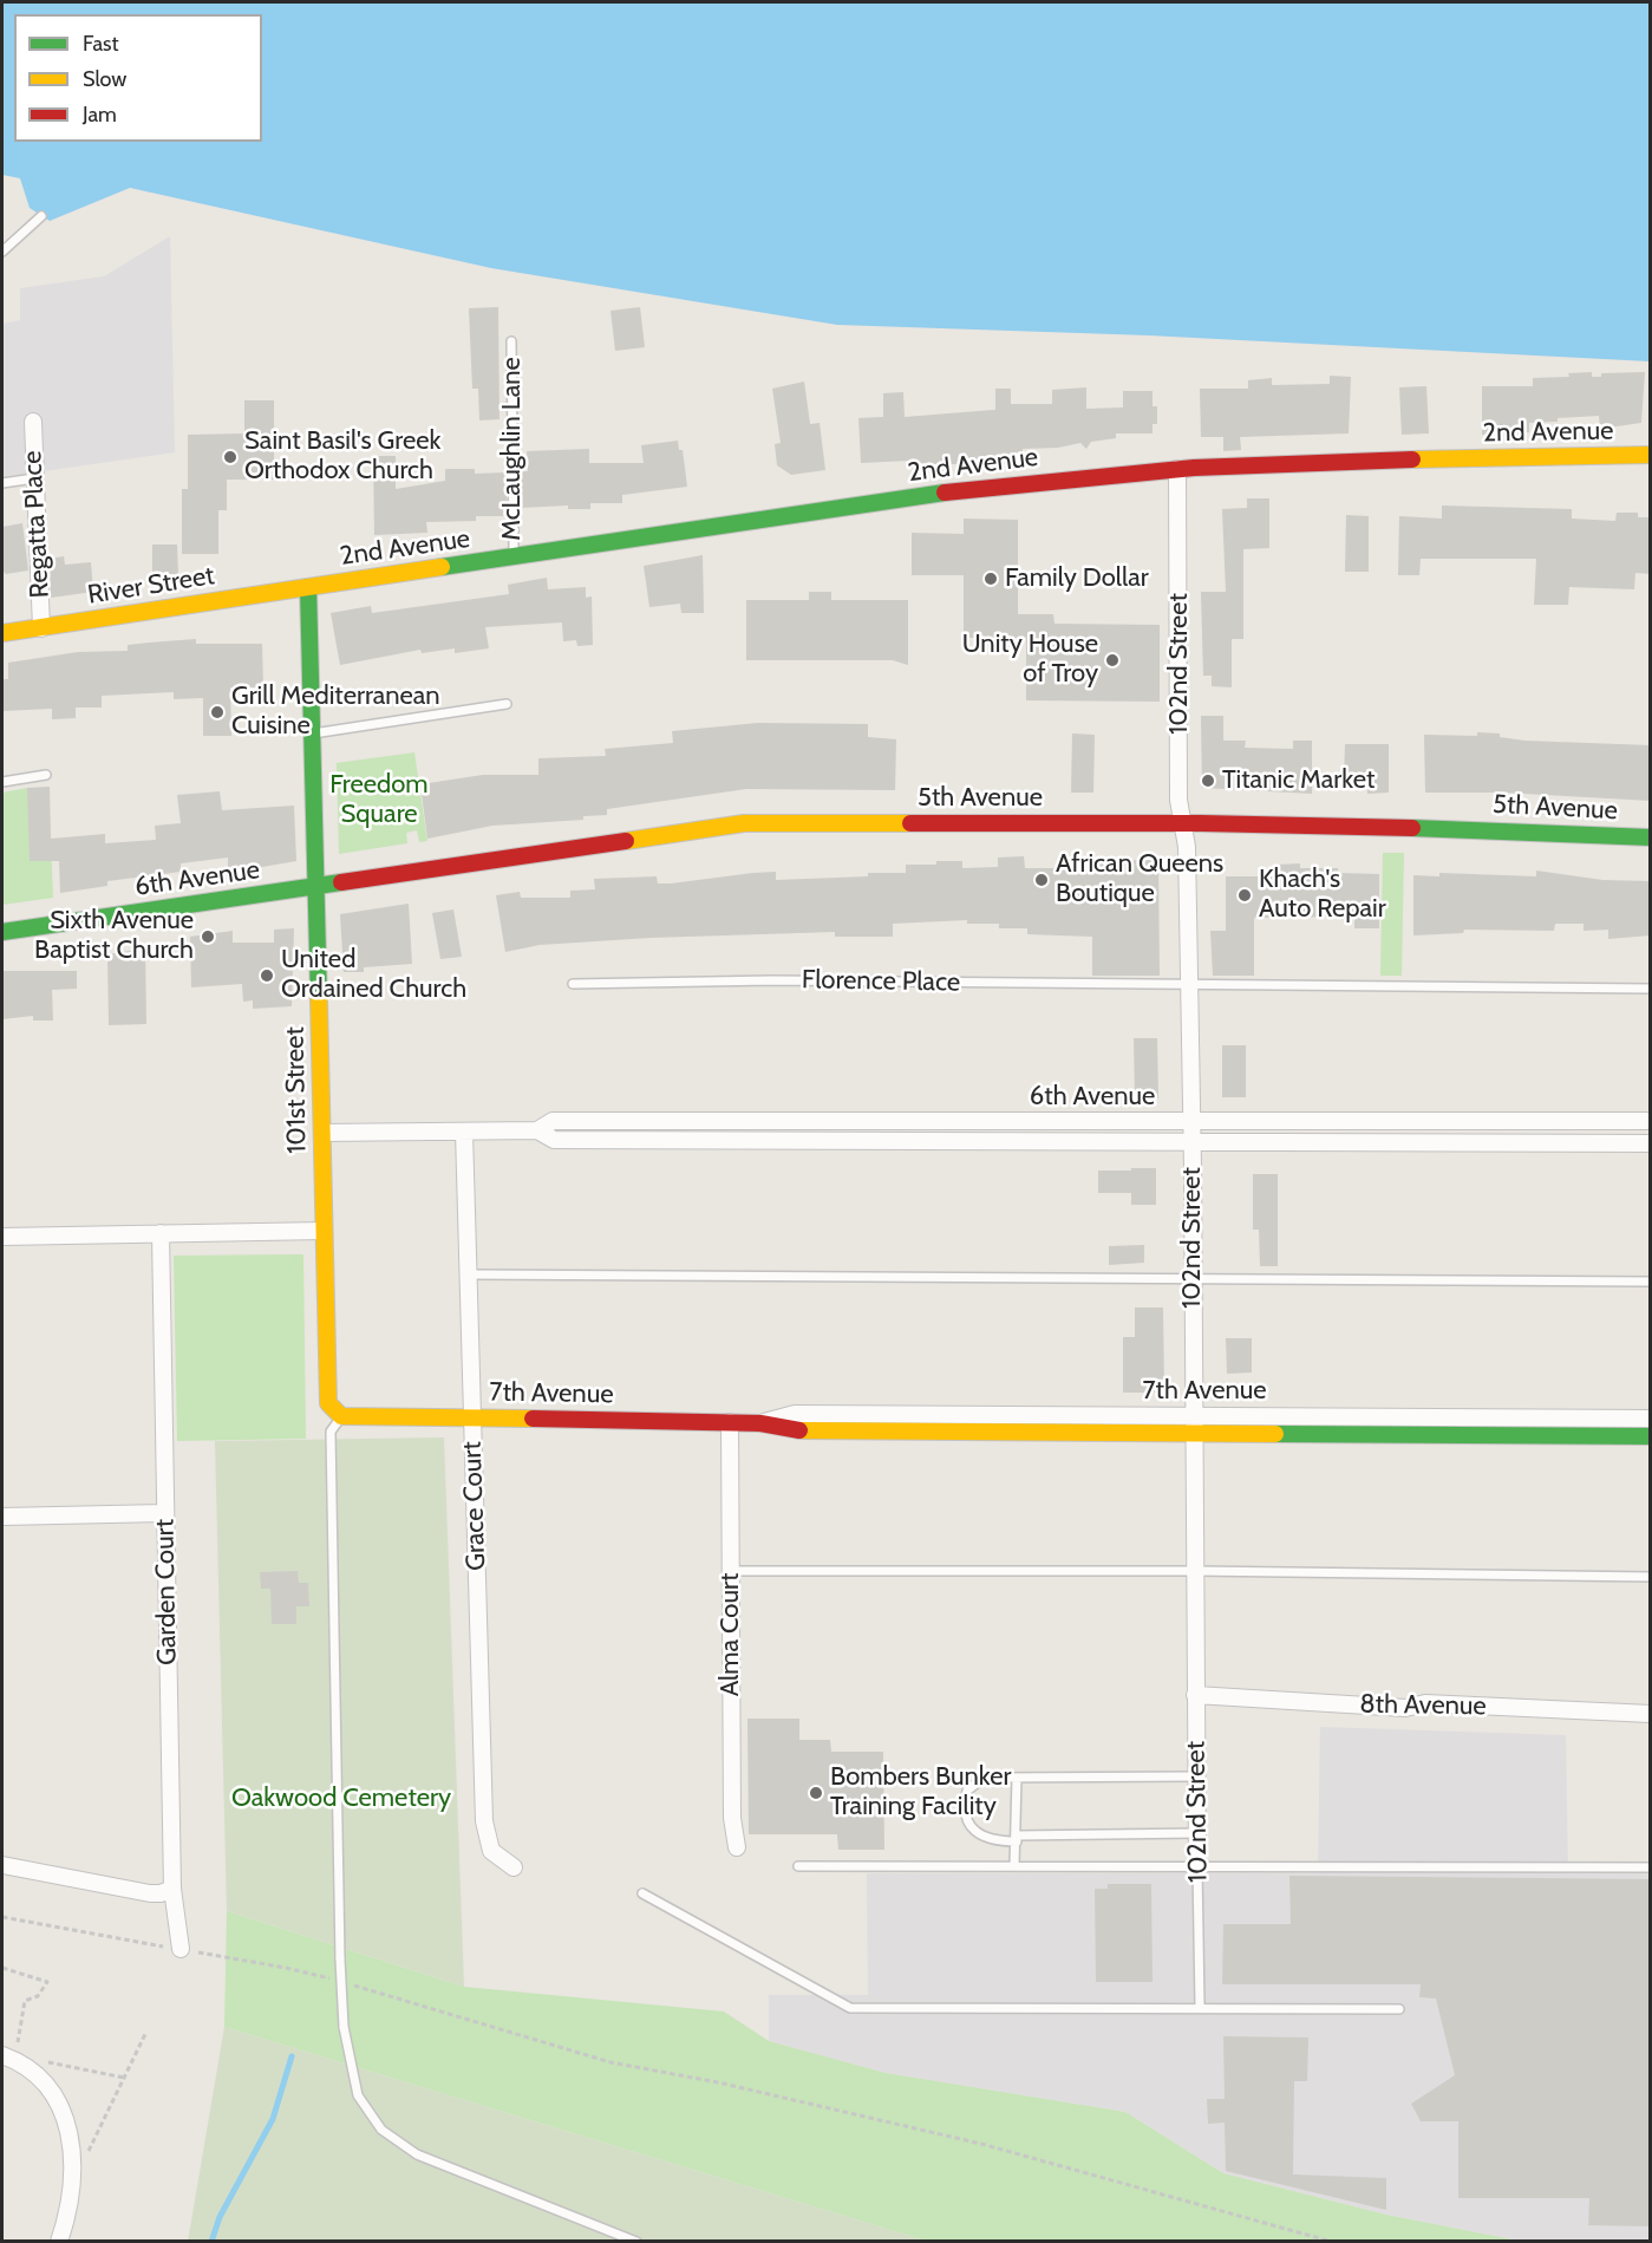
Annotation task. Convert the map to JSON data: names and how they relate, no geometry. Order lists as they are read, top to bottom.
{
  "streets": {
    "street": [
      "2nd Avenue",
      "Regatta Place",
      "River Street",
      "102nd Street",
      "5th Avenue",
      "6th Avenue",
      "101st Street",
      "7th Avenue",
      "Grace Court",
      "Garden Court",
      "Alma Court",
      "8th Avenue"
    ],
    "lane": ["McLaughlin Lane", "Florence Place"]
  },
  "crossings": [
    ["2nd Avenue", "McLaughlin Lane"],
    ["2nd Avenue", "River Street"],
    ["2nd Avenue", "102nd Street"],
    ["2nd Avenue", "101st Street"],
    ["Regatta Place", "River Street"],
    ["River Street", "101st Street"],
    ["102nd Street", "5th Avenue"],
    ["102nd Street", "6th Avenue"],
    ["102nd Street", "Florence Place"],
    ["102nd Street", "7th Avenue"],
    ["102nd Street", "8th Avenue"],
    ["5th Avenue", "6th Avenue"],
    ["5th Avenue", "101st Street"],
    ["6th Avenue", "101st Street"],
    ["6th Avenue", "Grace Court"],
    ["101st Street", "7th Avenue"],
    ["7th Avenue", "Grace Court"],
    ["7th Avenue", "Alma Court"]
  ],
  "parks": ["Freedom Square", "Oakwood Cemetery"],
  "places": [
    "Saint Basil's Greek Orthodox Church",
    "Family Dollar",
    "Unity House of Troy",
    "Grill Mediterranean Cuisine",
    "Titanic Market",
    "African Queens Boutique",
    "Khach's Auto Repair",
    "Sixth Avenue Baptist Church",
    "United Ordained Church",
    "Bombers Bunker Training Facility"
  ],
  "legend": ["Fast", "Slow", "Jam"]
}
